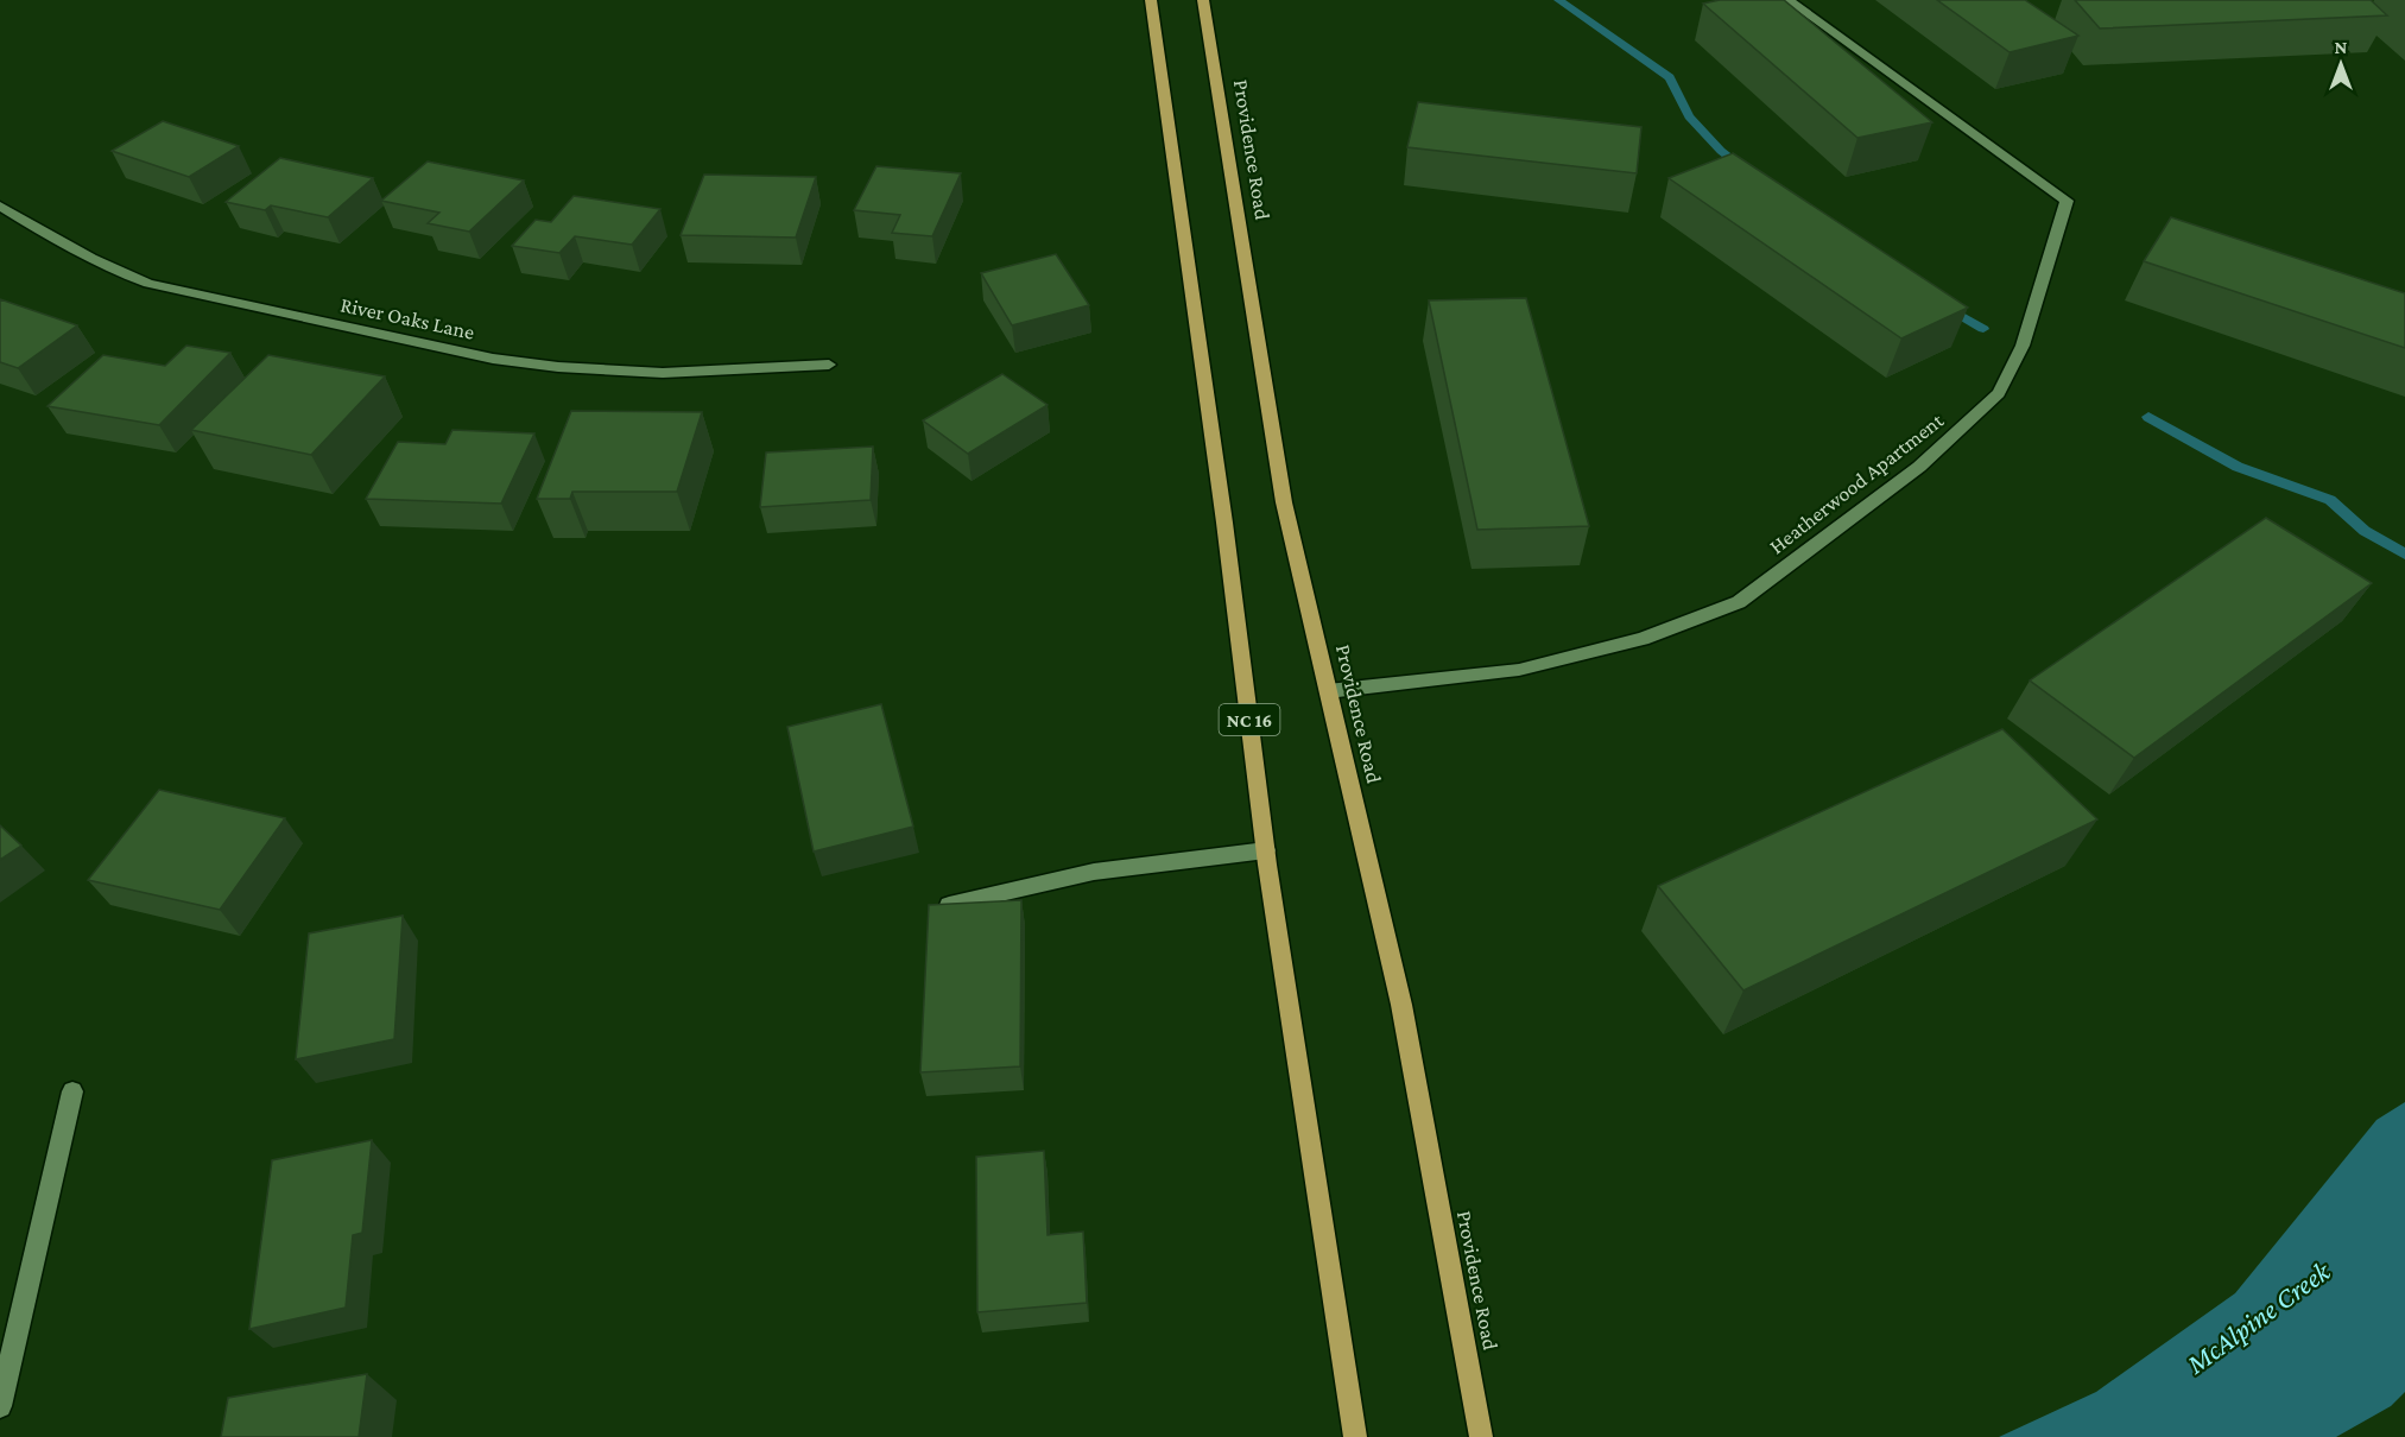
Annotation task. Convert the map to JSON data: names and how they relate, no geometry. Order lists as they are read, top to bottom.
{
  "streets": {
    "main road": ["Providence Road", "NC 16"],
    "street": ["River Oaks Lane", "Heatherwood Apartment"]
  },
  "crossings": [
    ["Providence Road", "Heatherwood Apartment"]
  ],
  "water": ["McAlpine Creek"],
  "north": "top"
}
